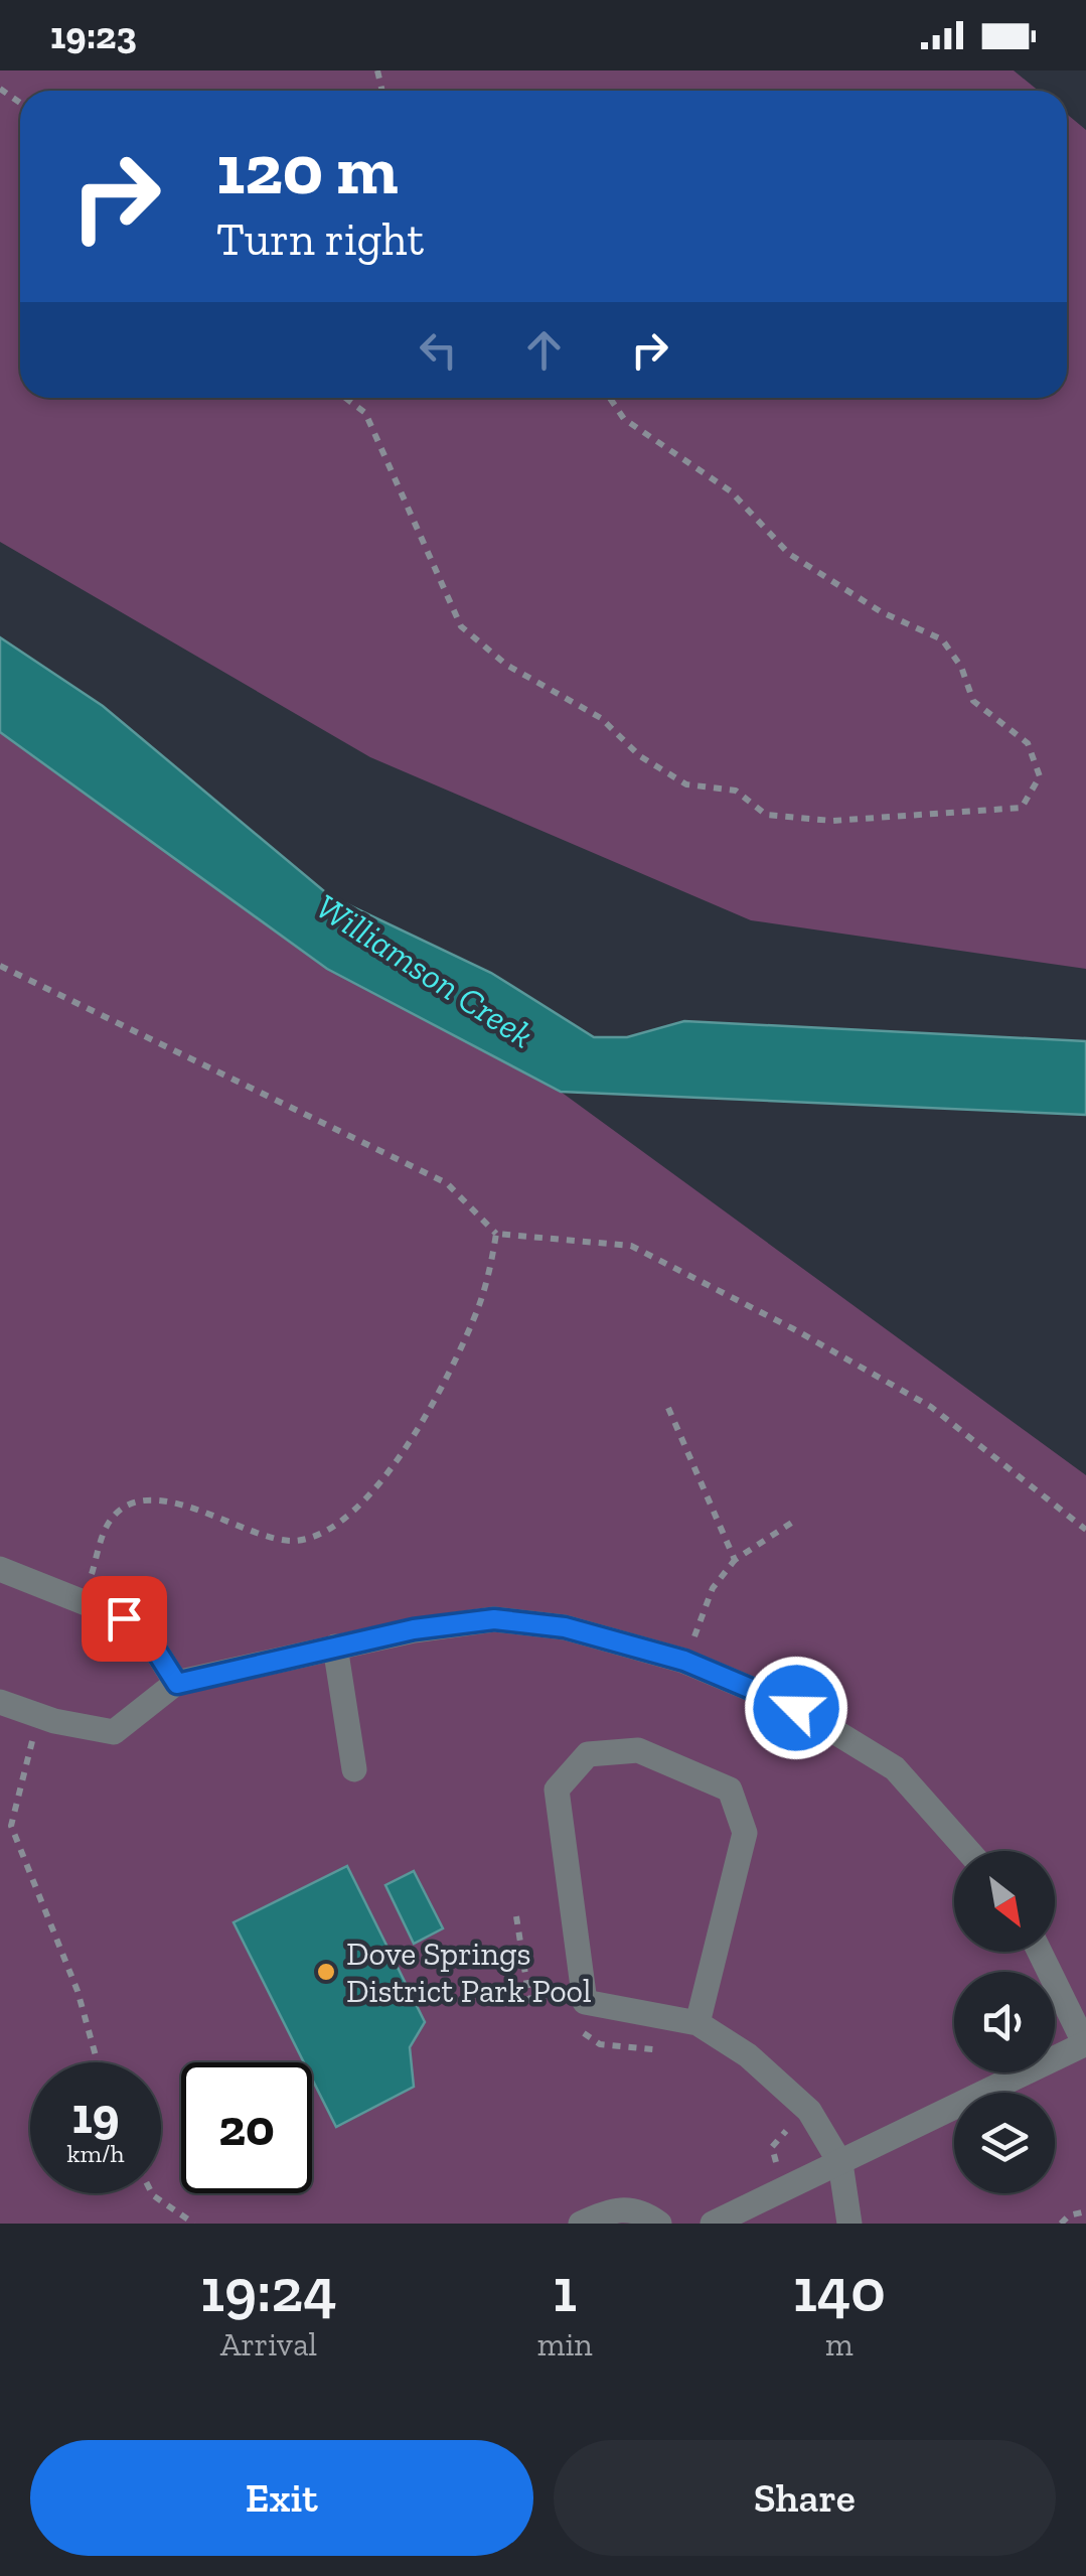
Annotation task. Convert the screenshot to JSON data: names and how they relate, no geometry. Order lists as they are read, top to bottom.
{
  "water": ["Williamson Creek"],
  "places": ["Dove Springs District Park Pool"],
  "north": "bottom right",
  "page": {
    "status": "19:23",
    "turn": ["120 m", "Turn right"],
    "speed": "19 km/h",
    "limit": "20",
    "eta": [
      "19:24",
      "Arrival",
      "1",
      "min",
      "140",
      "m"
    ],
    "buttons": ["Exit", "Share"]
  }
}
